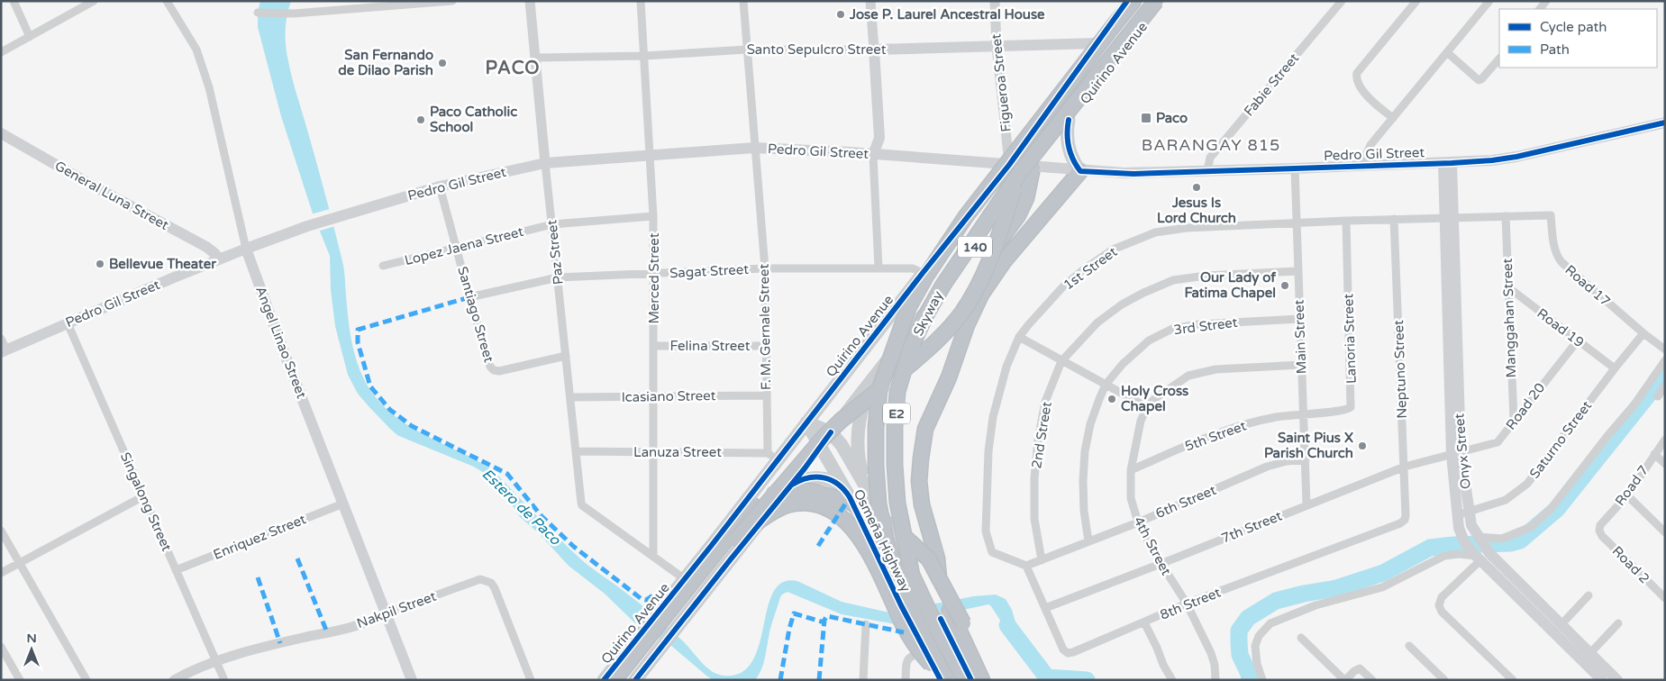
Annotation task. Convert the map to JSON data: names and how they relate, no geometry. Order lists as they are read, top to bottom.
{
  "streets": {
    "highway": ["Skyway", "E2"],
    "main road": [
      "Santo Sepulcro Street",
      "Quirino Avenue",
      "Pedro Gil Street",
      "General Luna Street",
      "140",
      "Angel Linao Street",
      "Onyx Street",
      "Osmeña Highway"
    ],
    "street": [
      "Figueroa Street",
      "Fabie Street",
      "Lopez Jaena Street",
      "Paz Street",
      "1st Street",
      "Sagat Street",
      "Merced Street",
      "Road 17",
      "Santiago Street",
      "Manggahan Street",
      "3rd Street",
      "F. M. Gernale Street",
      "Road 19",
      "Main Street",
      "Lanoria Street",
      "Felina Street",
      "Neptuno Street",
      "Icasiano Street",
      "Road 20",
      "2nd Street",
      "5th Street",
      "Saturno Street",
      "Lanuza Street",
      "Road 7",
      "Singalong Street",
      "6th Street",
      "7th Street",
      "Enriquez Street",
      "4th Street",
      "Road 2",
      "8th Street",
      "Nakpil Street"
    ]
  },
  "crossings": [
    ["Santo Sepulcro Street", "Quirino Avenue"],
    ["Santo Sepulcro Street", "Figueroa Street"],
    ["Santo Sepulcro Street", "Paz Street"],
    ["Santo Sepulcro Street", "Merced Street"],
    ["Santo Sepulcro Street", "F. M. Gernale Street"],
    ["Quirino Avenue", "Figueroa Street"],
    ["Quirino Avenue", "Pedro Gil Street"],
    ["Quirino Avenue", "Sagat Street"],
    ["Quirino Avenue", "Skyway"],
    ["Quirino Avenue", "F. M. Gernale Street"],
    ["Quirino Avenue", "Lanuza Street"],
    ["Quirino Avenue", "Osmeña Highway"],
    ["Figueroa Street", "Pedro Gil Street"],
    ["Figueroa Street", "Skyway"],
    ["Fabie Street", "Pedro Gil Street"],
    ["Pedro Gil Street", "General Luna Street"],
    ["Pedro Gil Street", "Paz Street"],
    ["Pedro Gil Street", "Merced Street"],
    ["Pedro Gil Street", "Skyway"],
    ["Pedro Gil Street", "Santiago Street"],
    ["Pedro Gil Street", "F. M. Gernale Street"],
    ["Pedro Gil Street", "Main Street"],
    ["Pedro Gil Street", "Angel Linao Street"],
    ["Pedro Gil Street", "Onyx Street"],
    ["Pedro Gil Street", "Singalong Street"],
    ["Lopez Jaena Street", "Paz Street"],
    ["Lopez Jaena Street", "Merced Street"],
    ["Lopez Jaena Street", "Santiago Street"],
    ["Paz Street", "Sagat Street"],
    ["Paz Street", "Merced Street"],
    ["Paz Street", "Santiago Street"],
    ["Paz Street", "Icasiano Street"],
    ["Paz Street", "Lanuza Street"],
    ["1st Street", "Road 17"],
    ["1st Street", "Main Street"],
    ["1st Street", "Lanoria Street"],
    ["1st Street", "Neptuno Street"],
    ["1st Street", "Onyx Street"],
    ["1st Street", "6th Street"],
    ["1st Street", "8th Street"],
    ["Sagat Street", "Merced Street"],
    ["Sagat Street", "Santiago Street"],
    ["Sagat Street", "F. M. Gernale Street"],
    ["Merced Street", "Felina Street"],
    ["Merced Street", "Icasiano Street"],
    ["Merced Street", "Lanuza Street"],
    ["Road 17", "Manggahan Street"],
    ["Road 17", "Saturno Street"],
    ["Road 17", "Onyx Street"],
    ["Manggahan Street", "Road 19"],
    ["Manggahan Street", "Road 20"],
    ["3rd Street", "Main Street"],
    ["3rd Street", "6th Street"],
    ["F. M. Gernale Street", "Felina Street"],
    ["F. M. Gernale Street", "Icasiano Street"],
    ["F. M. Gernale Street", "Lanuza Street"],
    ["Road 19", "Road 20"],
    ["Road 19", "Saturno Street"],
    ["Main Street", "Lanoria Street"],
    ["Main Street", "2nd Street"],
    ["Main Street", "5th Street"],
    ["Main Street", "6th Street"],
    ["Main Street", "7th Street"],
    ["Lanoria Street", "5th Street"],
    ["Angel Linao Street", "Enriquez Street"],
    ["Angel Linao Street", "Nakpil Street"],
    ["Neptuno Street", "7th Street"],
    ["Neptuno Street", "8th Street"],
    ["Road 20", "Onyx Street"],
    ["Road 20", "7th Street"],
    ["2nd Street", "6th Street"],
    ["5th Street", "4th Street"],
    ["Saturno Street", "Onyx Street"],
    ["Onyx Street", "7th Street"],
    ["Road 7", "Road 2"],
    ["Singalong Street", "Enriquez Street"],
    ["Singalong Street", "Nakpil Street"],
    ["6th Street", "4th Street"],
    ["6th Street", "8th Street"],
    ["7th Street", "4th Street"],
    ["7th Street", "8th Street"],
    ["4th Street", "8th Street"]
  ],
  "districts": ["PACO", "BARANGAY 815"],
  "water": ["Estero de Paco"],
  "places": {
    "other": [
      "Jose P. Laurel Ancestral House",
      "San Fernando de Dilao Parish",
      "Paco Catholic School",
      "Jesus Is Lord Church",
      "Bellevue Theater",
      "Our Lady of Fatima Chapel",
      "Holy Cross Chapel",
      "Saint Pius X Parish Church"
    ],
    "transit": ["Paco"]
  },
  "legend": ["Cycle path", "Path"],
  "north": "top"
}
